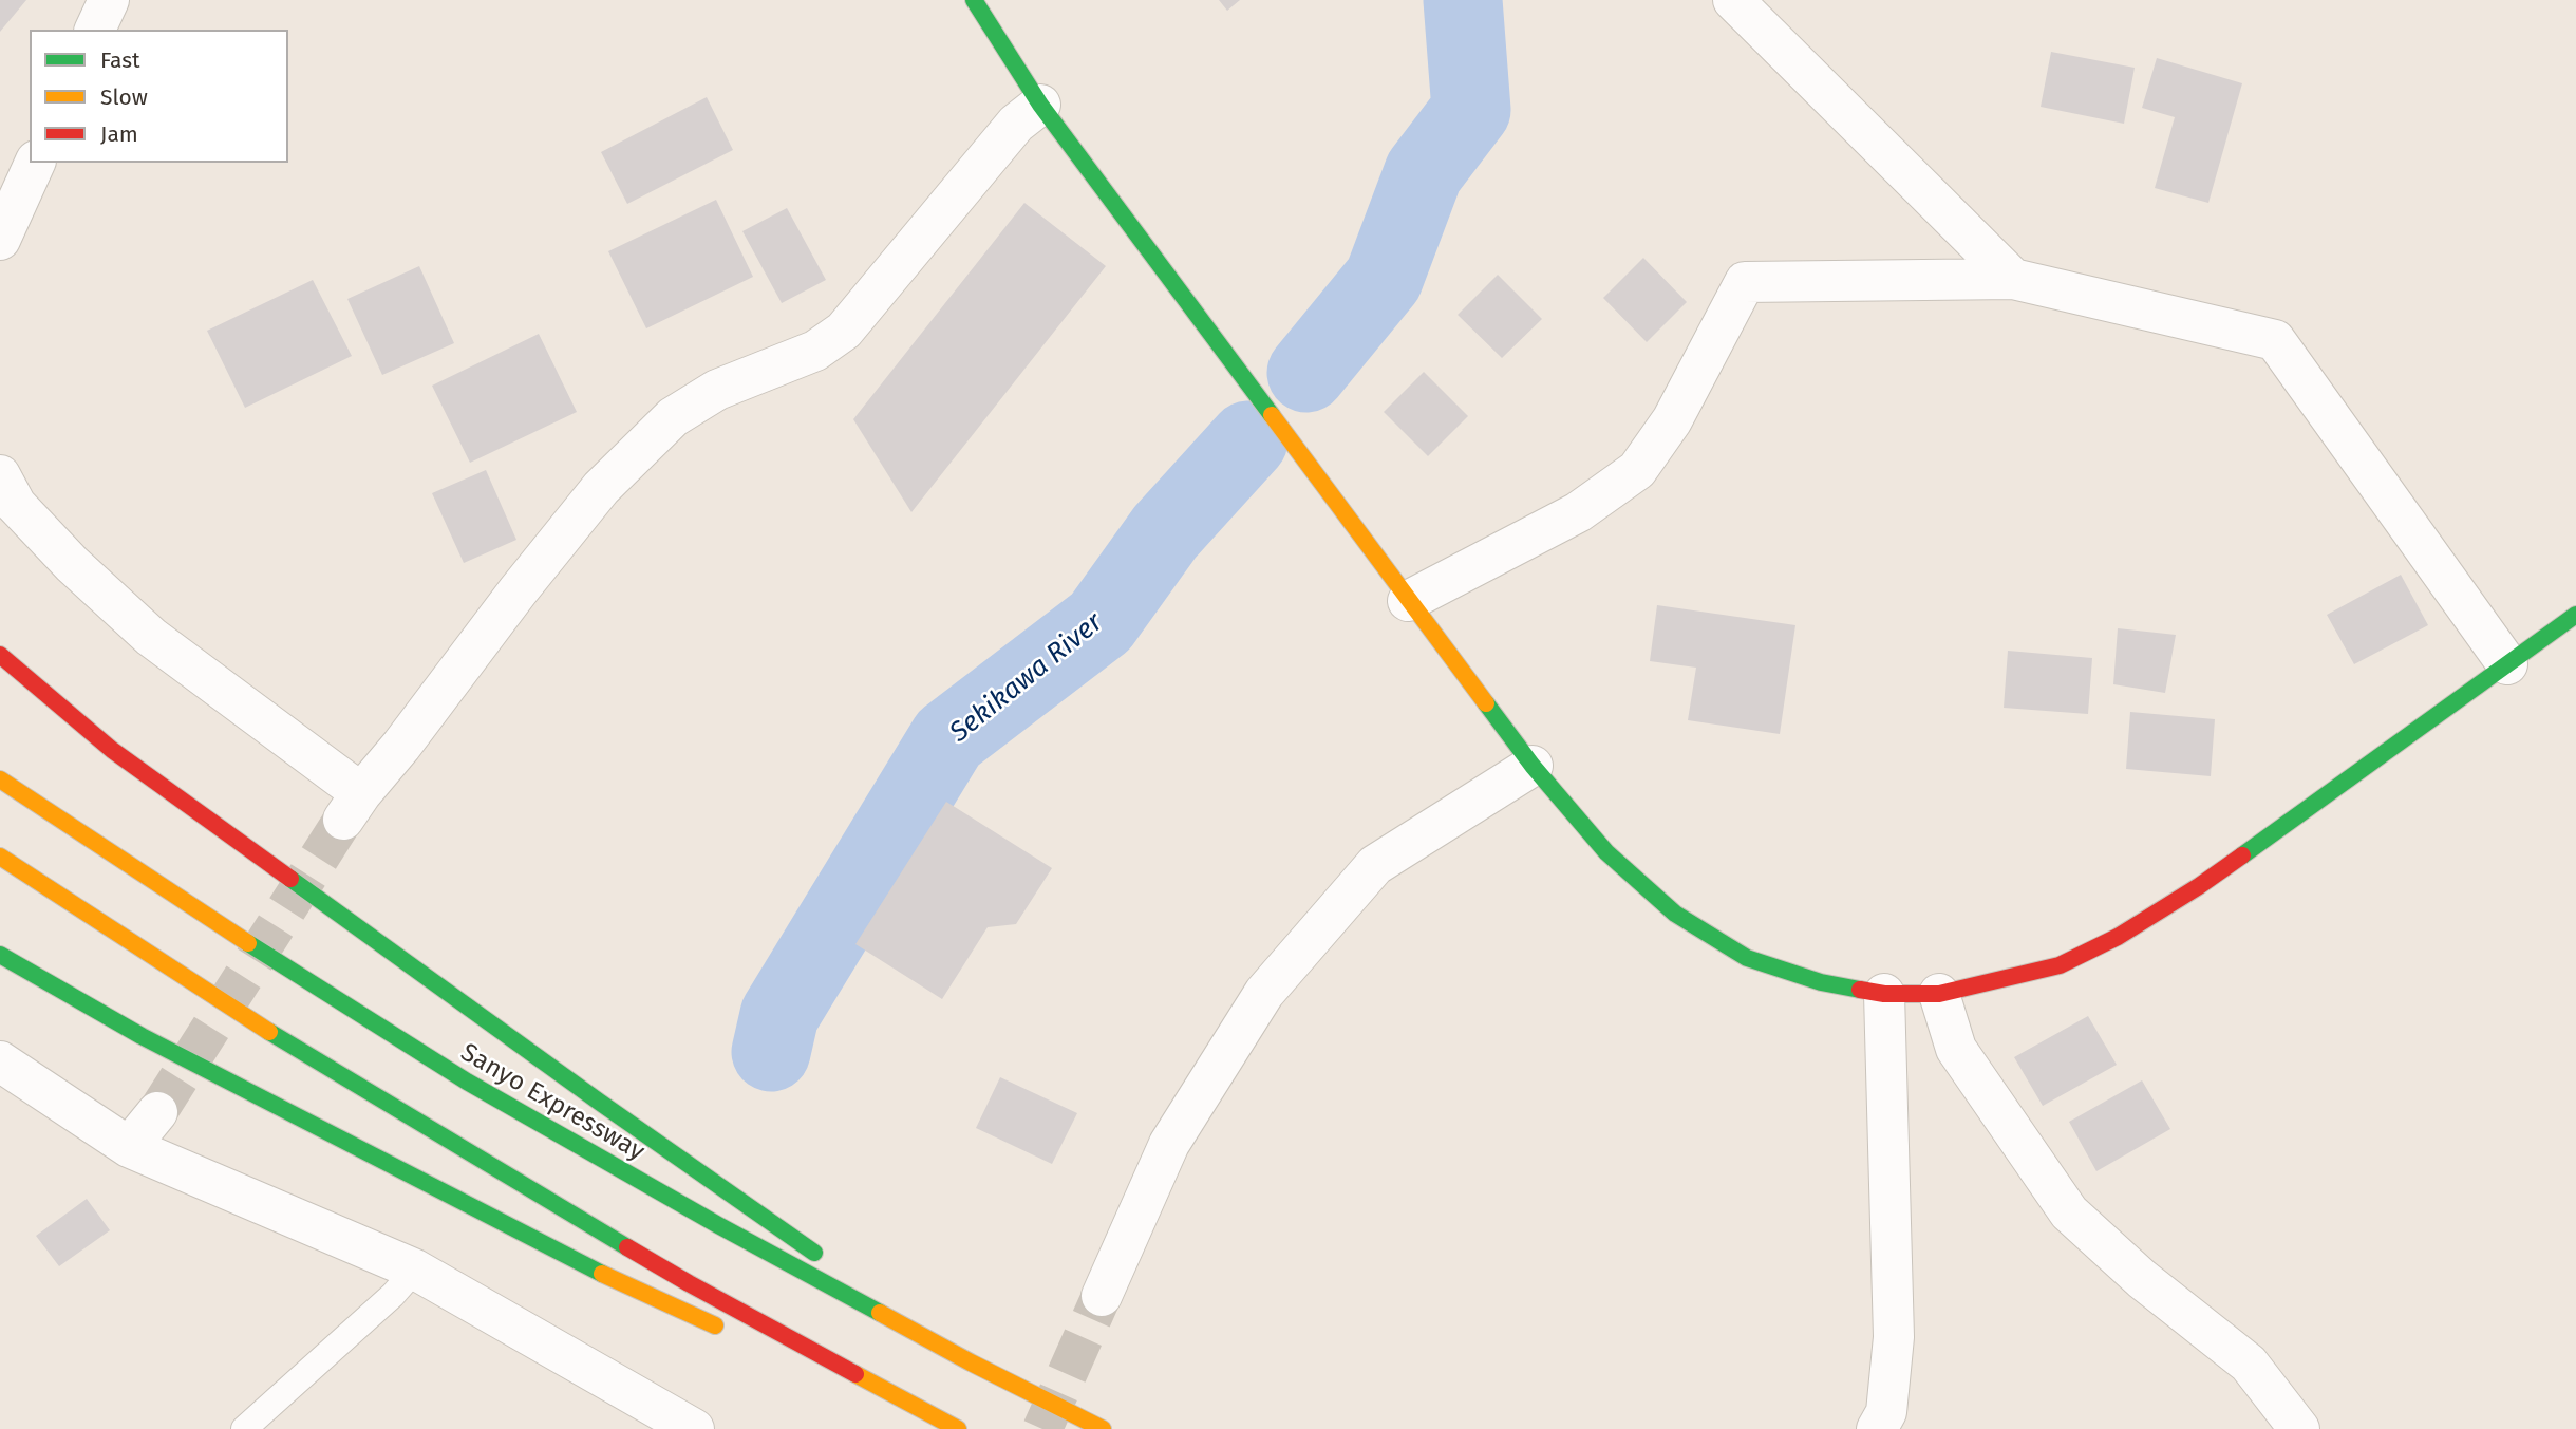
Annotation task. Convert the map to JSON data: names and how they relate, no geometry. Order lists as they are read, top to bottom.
{
  "streets": {
    "main road": ["Sanyo Expressway"]
  },
  "water": ["Sekikawa River"],
  "legend": ["Fast", "Slow", "Jam"]
}
